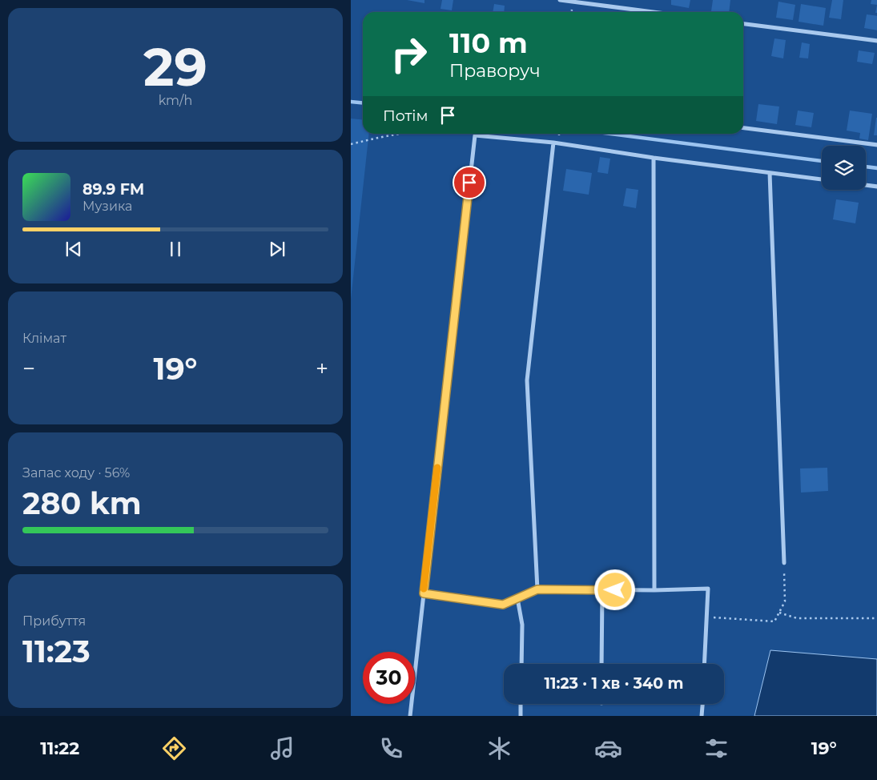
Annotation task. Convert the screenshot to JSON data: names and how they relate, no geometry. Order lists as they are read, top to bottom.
{
  "page": {
    "tile": [
      ["29", "km/h"],
      "Клімат",
      ["Запас ходу · 56%", "280 km"],
      ["Прибуття", "11:23"]
    ],
    "turn": ["110 m", "Праворуч"],
    "then": "Потім",
    "song": ["89.9 FM", "Музика"],
    "heat": ["−", "19°", "+"],
    "limit": "30",
    "trip": "11:23 · 1 хв · 340 m",
    "tabs": ["11:22", "19°"]
  }
}
